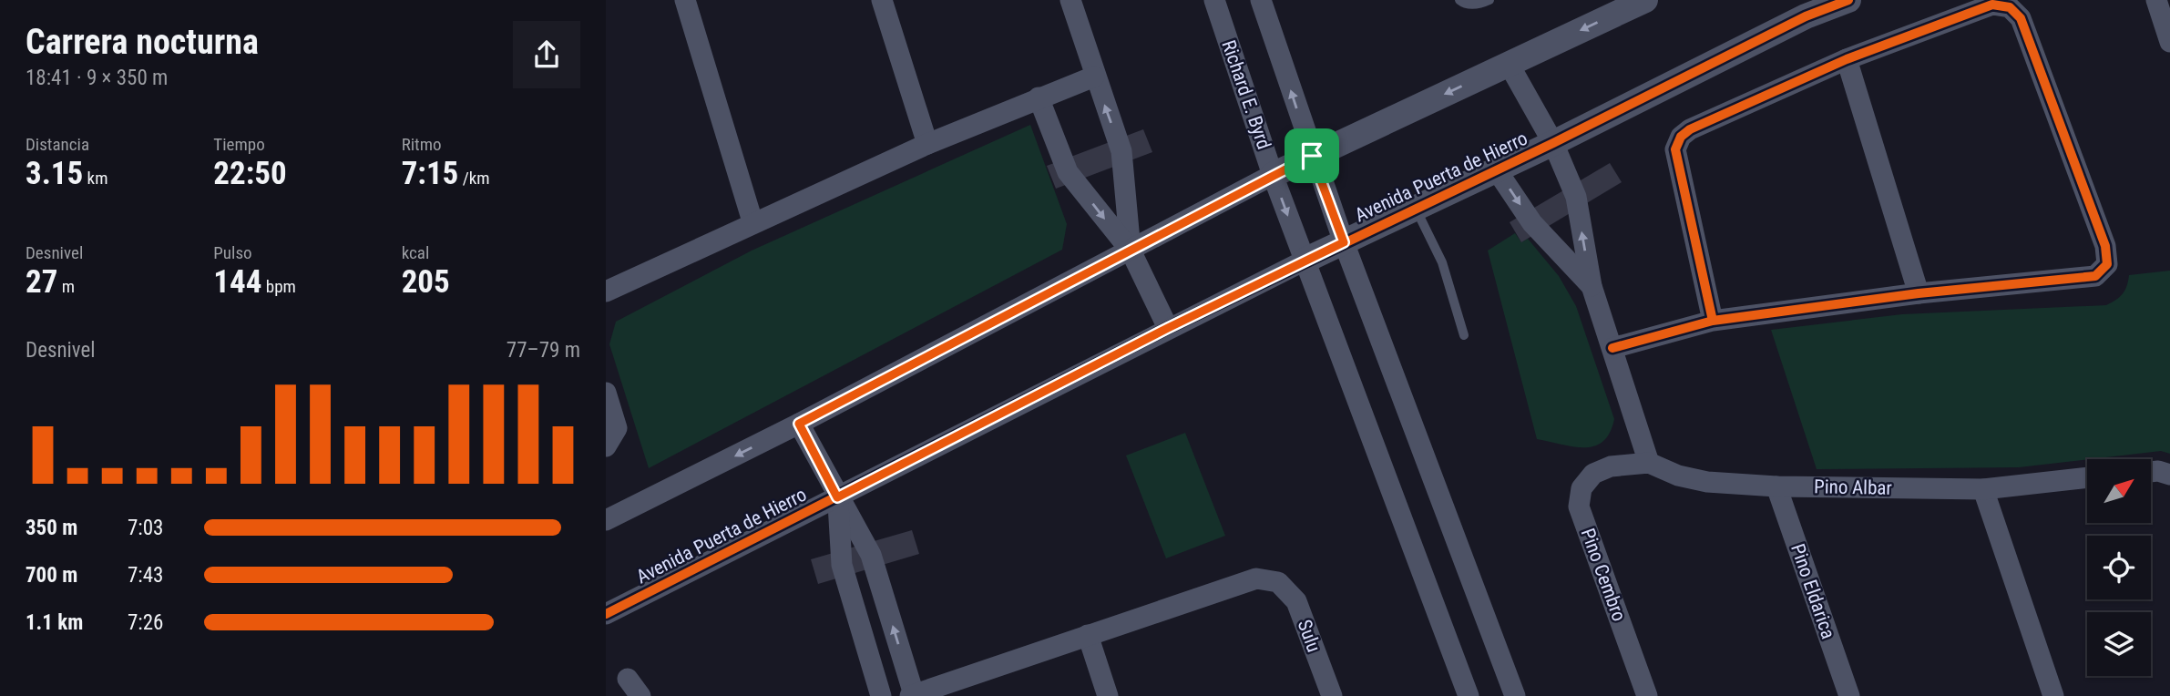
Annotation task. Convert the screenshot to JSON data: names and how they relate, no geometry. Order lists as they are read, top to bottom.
{
  "streets": {
    "street": [
      "Richard E. Byrd",
      "Avenida Puerta de Hierro",
      "Pino Albar",
      "Pino Cembro",
      "Pino Eldarica",
      "Sulu"
    ]
  },
  "crossings": [
    ["Richard E. Byrd", "Avenida Puerta de Hierro"],
    ["Pino Albar", "Pino Cembro"],
    ["Pino Albar", "Pino Eldarica"]
  ],
  "north": "top right",
  "page": {
    "heading": ["Carrera nocturna", "18:41 · 9 × 350 m"],
    "stats": [
      ["Distancia", "3.15 km"],
      ["Tiempo", "22:50"],
      ["Ritmo", "7:15 /km"],
      ["Desnivel", "27 m"],
      ["Pulso", "144 bpm"],
      ["kcal", "205"]
    ],
    "chart": ["Desnivel", "77–79 m"],
    "list": [
      {
        "name": "350 m",
        "note": "7:03"
      },
      {
        "name": "700 m",
        "note": "7:43"
      },
      {
        "name": "1.1 km",
        "note": "7:26"
      }
    ]
  }
}
